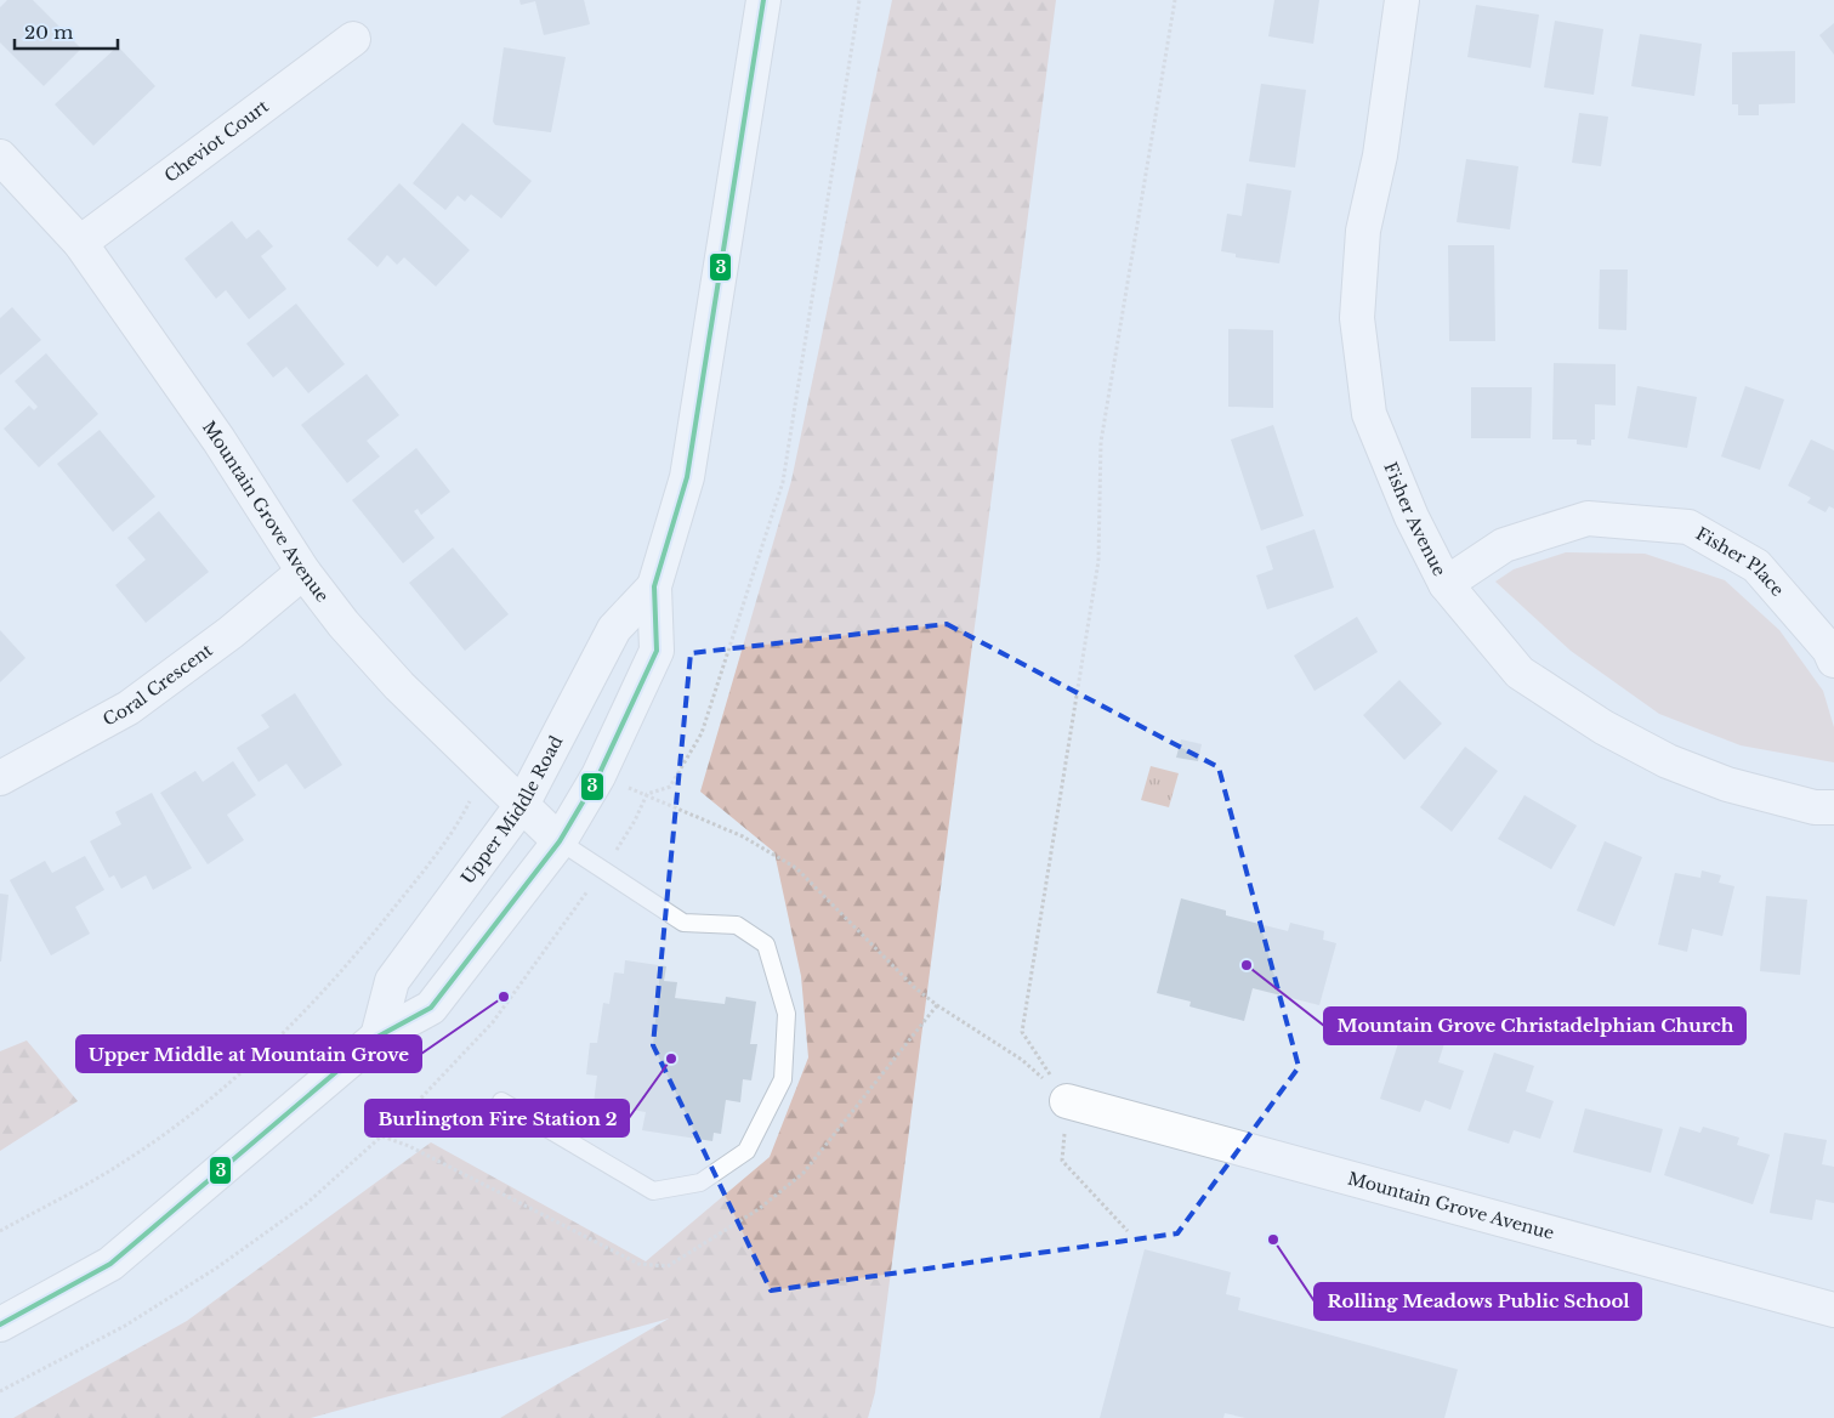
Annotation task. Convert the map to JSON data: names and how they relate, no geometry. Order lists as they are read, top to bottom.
{
  "streets": {
    "street": [
      "Cheviot Court",
      "Mountain Grove Avenue",
      "Fisher Avenue",
      "Fisher Place",
      "Coral Crescent",
      "Upper Middle Road"
    ]
  },
  "crossings": [
    ["Cheviot Court", "Mountain Grove Avenue"],
    ["Mountain Grove Avenue", "Coral Crescent"],
    ["Mountain Grove Avenue", "Upper Middle Road"],
    ["Fisher Avenue", "Fisher Place"]
  ],
  "places": [
    "Mountain Grove Christadelphian Church",
    "Upper Middle at Mountain Grove",
    "Burlington Fire Station 2",
    "Rolling Meadows Public School"
  ],
  "lines": ["transit line 3"],
  "scale_bar": "20 m"
}
